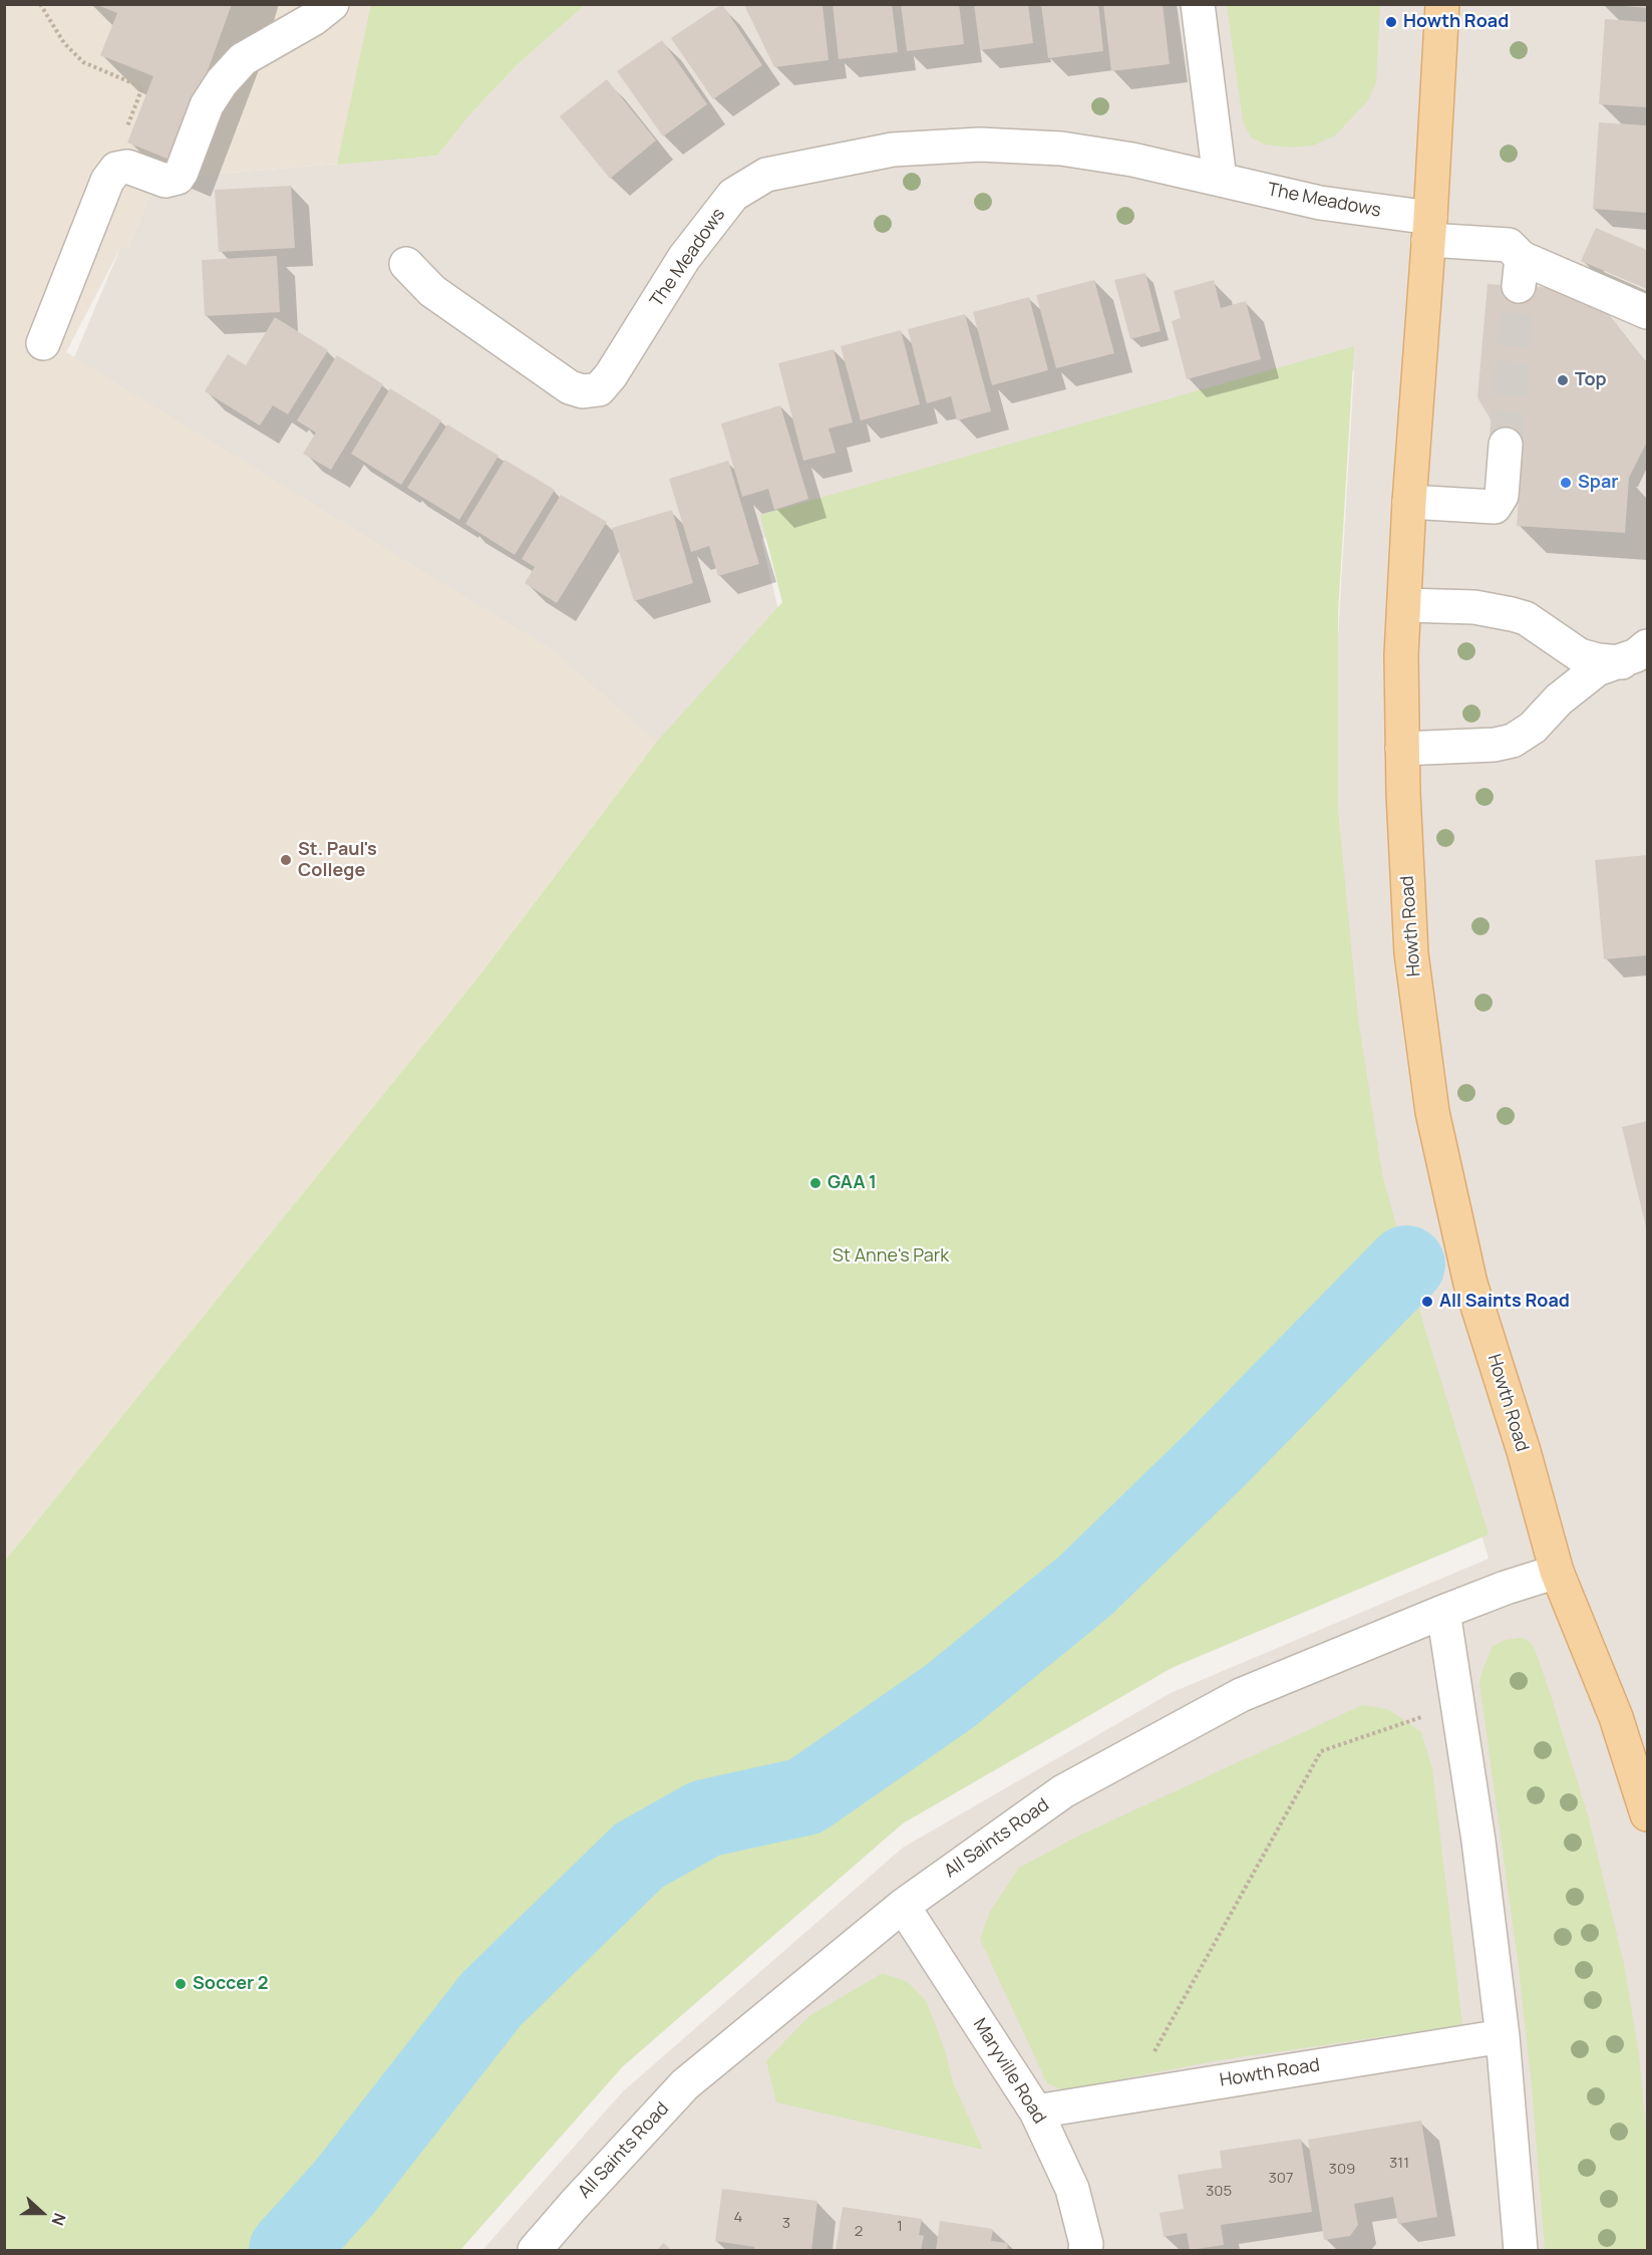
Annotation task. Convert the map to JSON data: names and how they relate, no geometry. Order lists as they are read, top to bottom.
{
  "streets": {
    "main road": ["Howth Road"],
    "street": ["The Meadows", "All Saints Road", "Maryville Road"]
  },
  "crossings": [
    ["The Meadows", "Howth Road"],
    ["Howth Road", "All Saints Road"],
    ["Howth Road", "Maryville Road"],
    ["All Saints Road", "Maryville Road"]
  ],
  "parks": ["St Anne's Park"],
  "places": [
    "Howth Road",
    "Top",
    "Spar",
    "St. Paul's College",
    "GAA 1",
    "All Saints Road",
    "Soccer 2"
  ],
  "house_numbers": [
    "311",
    "309",
    "307",
    "305",
    "4",
    "3",
    "1",
    "2"
  ],
  "north": "right"
}
